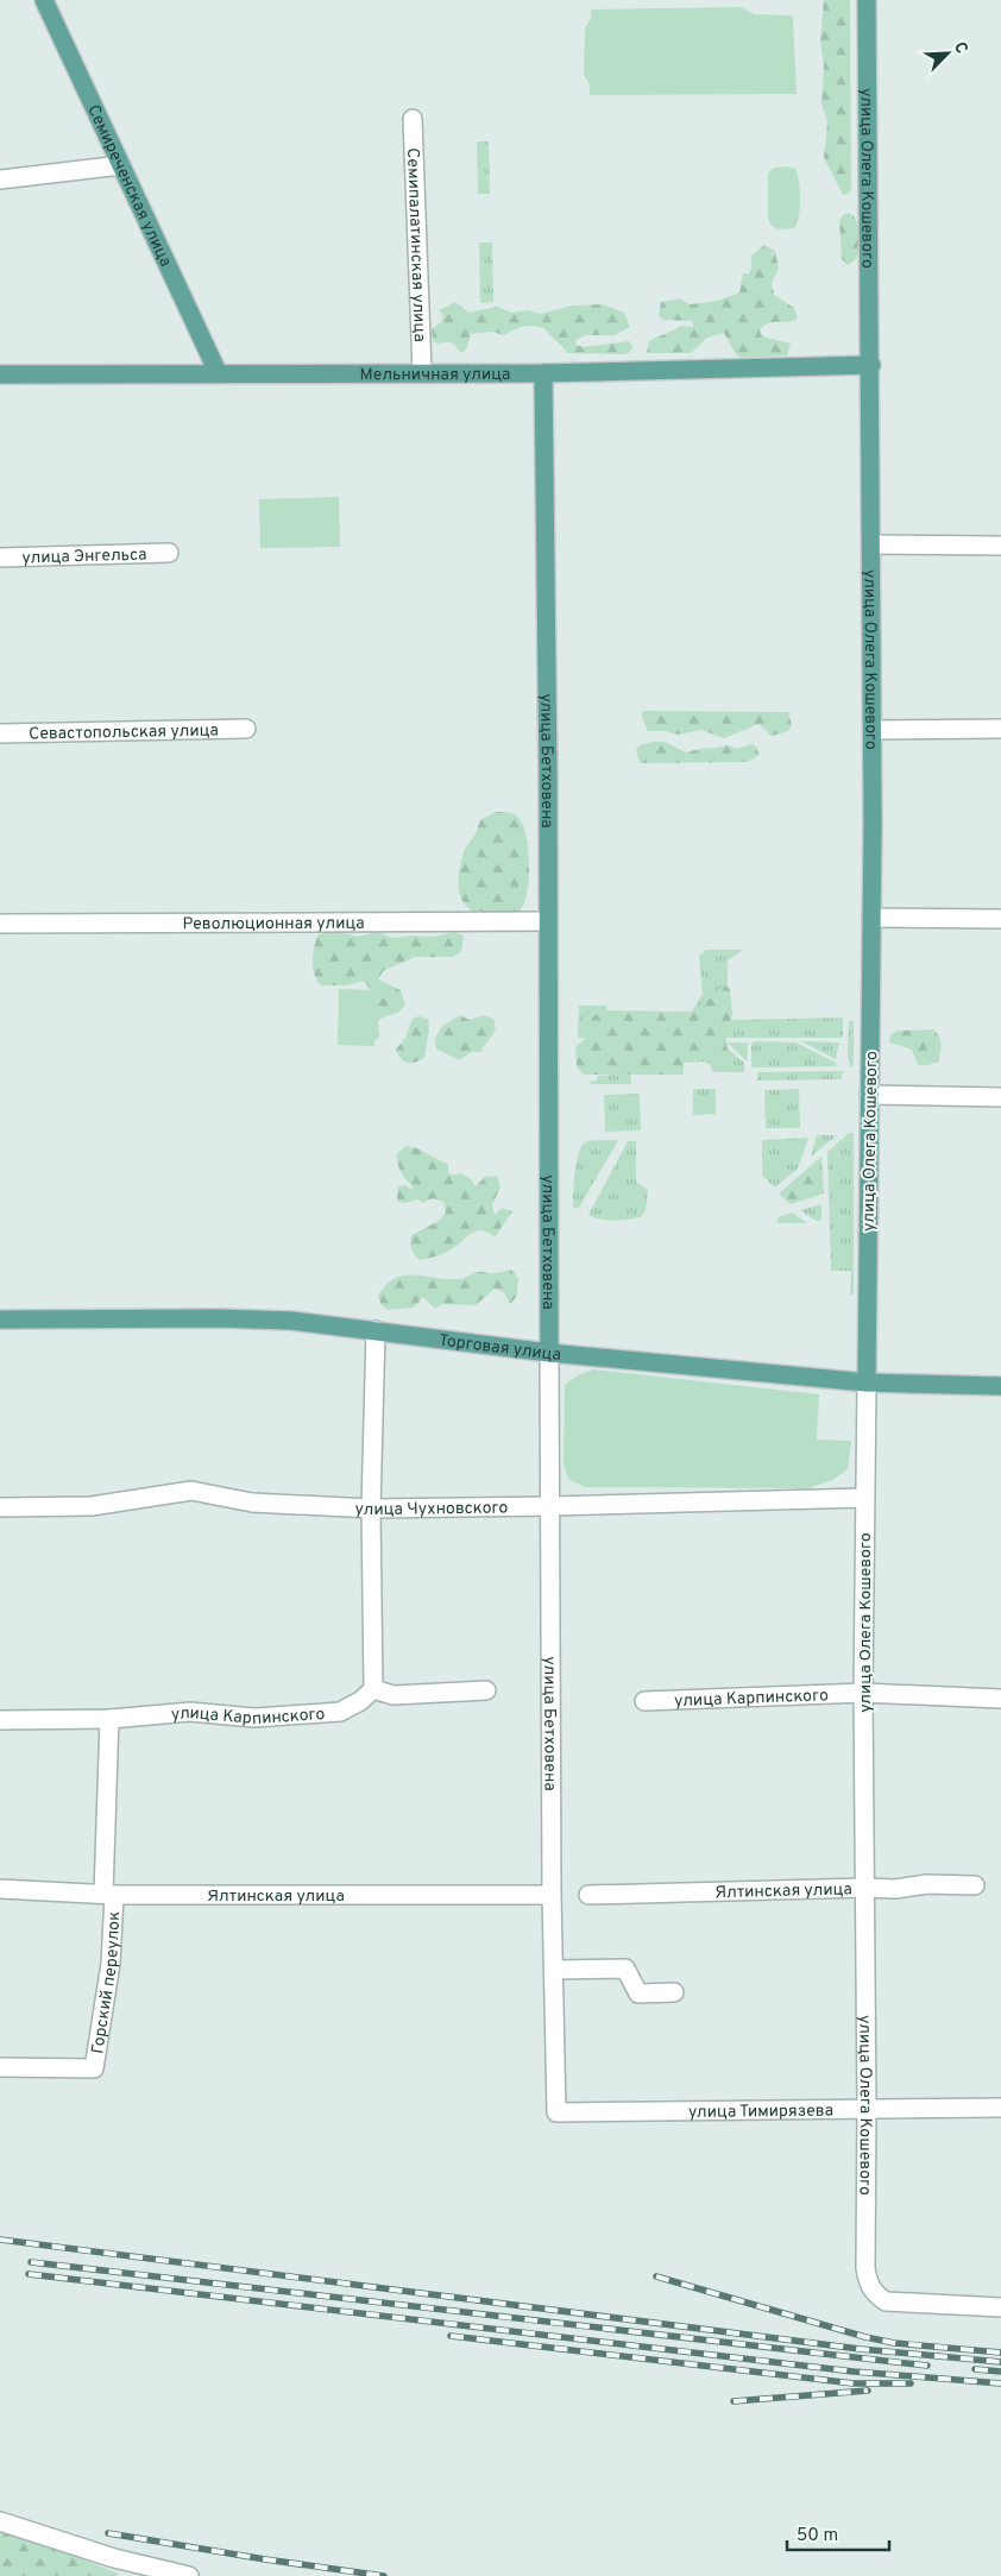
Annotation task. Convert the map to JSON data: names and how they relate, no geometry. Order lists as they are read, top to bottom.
{
  "streets": {
    "main road": [
      "улица Олега Кошевого",
      "Семиреченская улица",
      "Мельничная улица",
      "улица Бетховена",
      "Торговая улица"
    ],
    "street": [
      "Семипалатинская улица",
      "улица Энгельса",
      "Севастопольская улица",
      "Революционная улица",
      "улица Чухновского",
      "улица Карпинского",
      "Ялтинская улица",
      "Горский переулок",
      "улица Тимирязева"
    ]
  },
  "crossings": [
    ["улица Олега Кошевого", "Мельничная улица"],
    ["улица Олега Кошевого", "Торговая улица"],
    ["улица Олега Кошевого", "улица Чухновского"],
    ["улица Олега Кошевого", "улица Карпинского"],
    ["улица Олега Кошевого", "Ялтинская улица"],
    ["улица Олега Кошевого", "улица Тимирязева"],
    ["Семиреченская улица", "Мельничная улица"],
    ["Семипалатинская улица", "Мельничная улица"],
    ["Мельничная улица", "улица Бетховена"],
    ["улица Бетховена", "Революционная улица"],
    ["улица Бетховена", "Торговая улица"],
    ["улица Бетховена", "улица Чухновского"],
    ["улица Бетховена", "Ялтинская улица"],
    ["улица Бетховена", "улица Тимирязева"],
    ["улица Карпинского", "Горский переулок"],
    ["Ялтинская улица", "Горский переулок"]
  ],
  "scale_bar": "50 m",
  "north": "top right"
}
